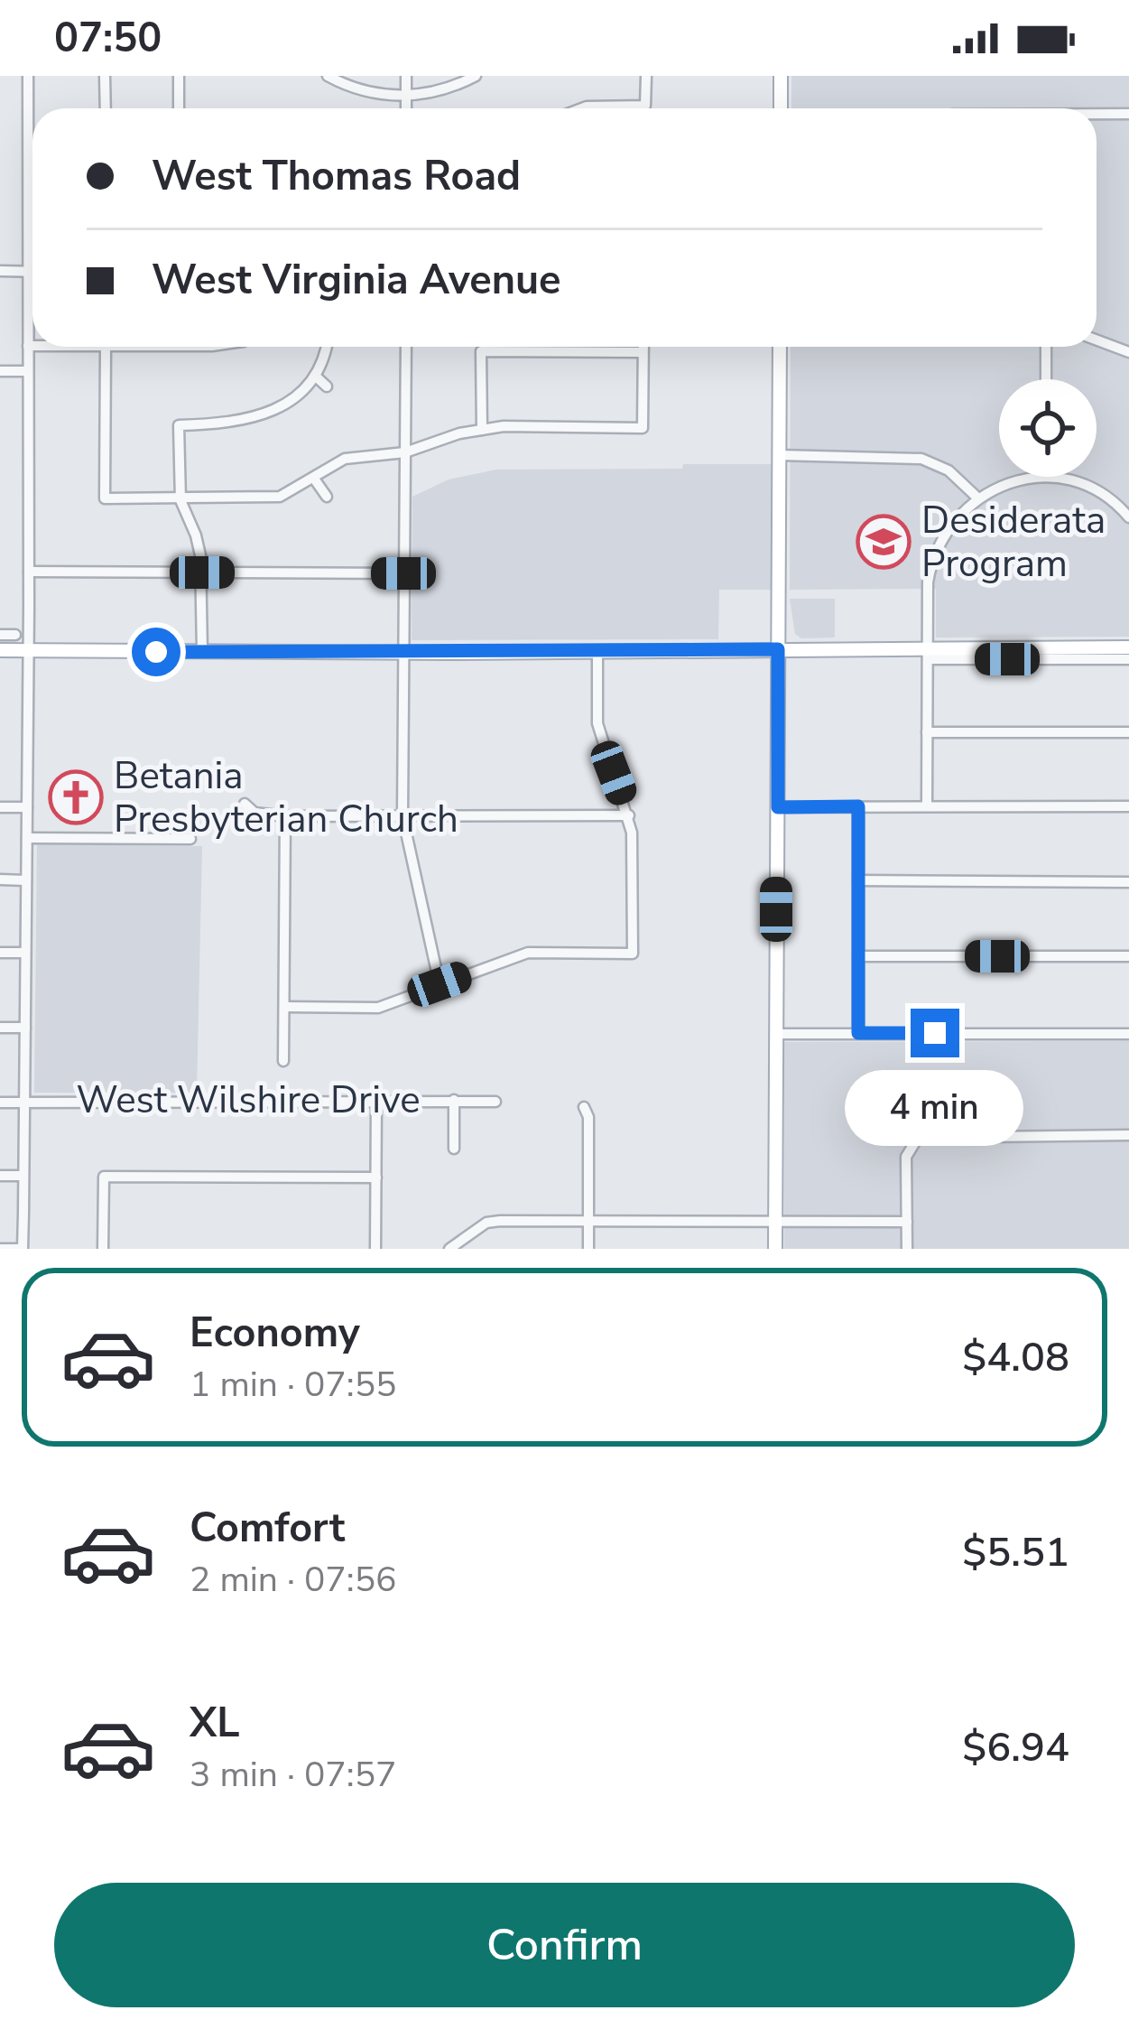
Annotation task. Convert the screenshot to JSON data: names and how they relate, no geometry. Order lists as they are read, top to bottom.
{
  "streets": {
    "street": ["West Wilshire Drive"]
  },
  "places": {
    "school or university": ["Desiderata Program"],
    "church": ["Betania Presbyterian Church"]
  },
  "page": {
    "status": "07:50",
    "banner": ["West Thomas Road", "West Virginia Avenue"],
    "bubble": "4 min",
    "list": [
      {
        "name": "Economy",
        "note": "1 min · 07:55",
        "value": "$4.08"
      },
      {
        "name": "Comfort",
        "note": "2 min · 07:56",
        "value": "$5.51"
      },
      {
        "name": "XL",
        "note": "3 min · 07:57",
        "value": "$6.94"
      }
    ],
    "buttons": "Confirm"
  }
}
